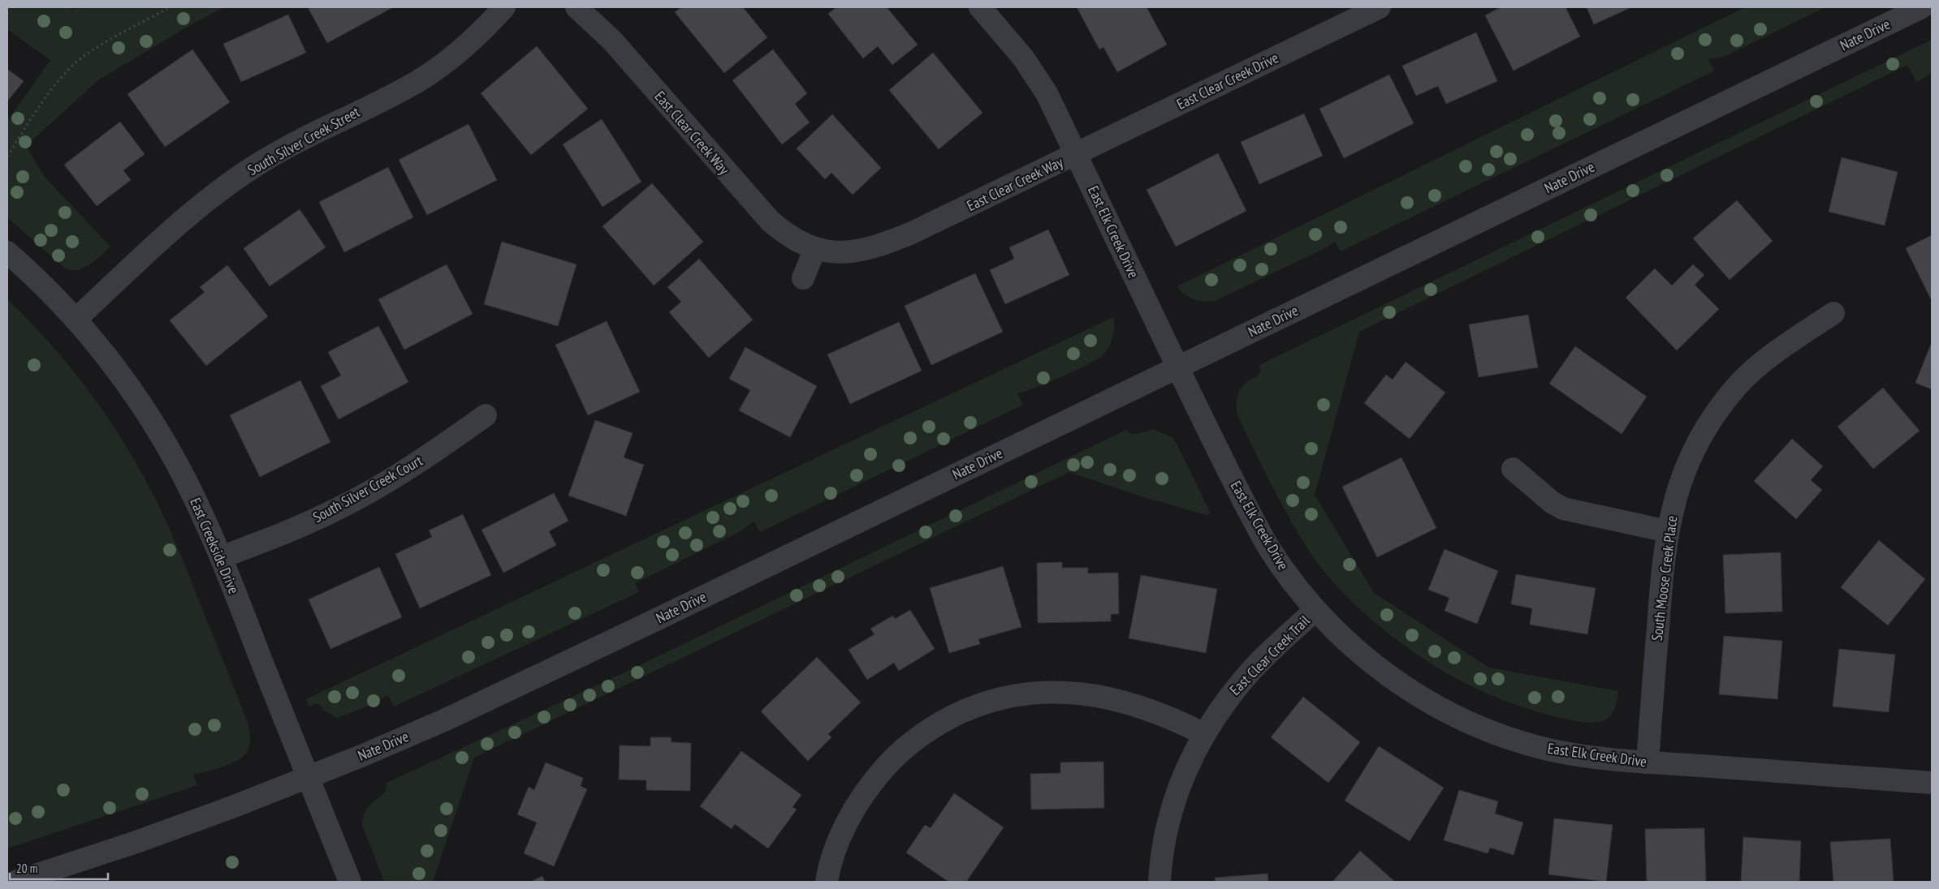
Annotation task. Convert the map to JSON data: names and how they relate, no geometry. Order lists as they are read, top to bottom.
{
  "streets": {
    "street": [
      "Nate Drive",
      "East Clear Creek Drive",
      "East Clear Creek Way",
      "South Silver Creek Street",
      "East Elk Creek Drive",
      "South Silver Creek Court",
      "East Creekside Drive",
      "South Moose Creek Place",
      "East Clear Creek Trail"
    ]
  },
  "crossings": [
    ["Nate Drive", "East Elk Creek Drive"],
    ["Nate Drive", "East Creekside Drive"],
    ["East Clear Creek Drive", "East Clear Creek Way"],
    ["East Clear Creek Drive", "East Elk Creek Drive"],
    ["East Clear Creek Way", "East Elk Creek Drive"],
    ["South Silver Creek Street", "East Creekside Drive"],
    ["East Elk Creek Drive", "South Moose Creek Place"],
    ["East Elk Creek Drive", "East Clear Creek Trail"],
    ["South Silver Creek Court", "East Creekside Drive"]
  ],
  "scale_bar": "20 m"
}
